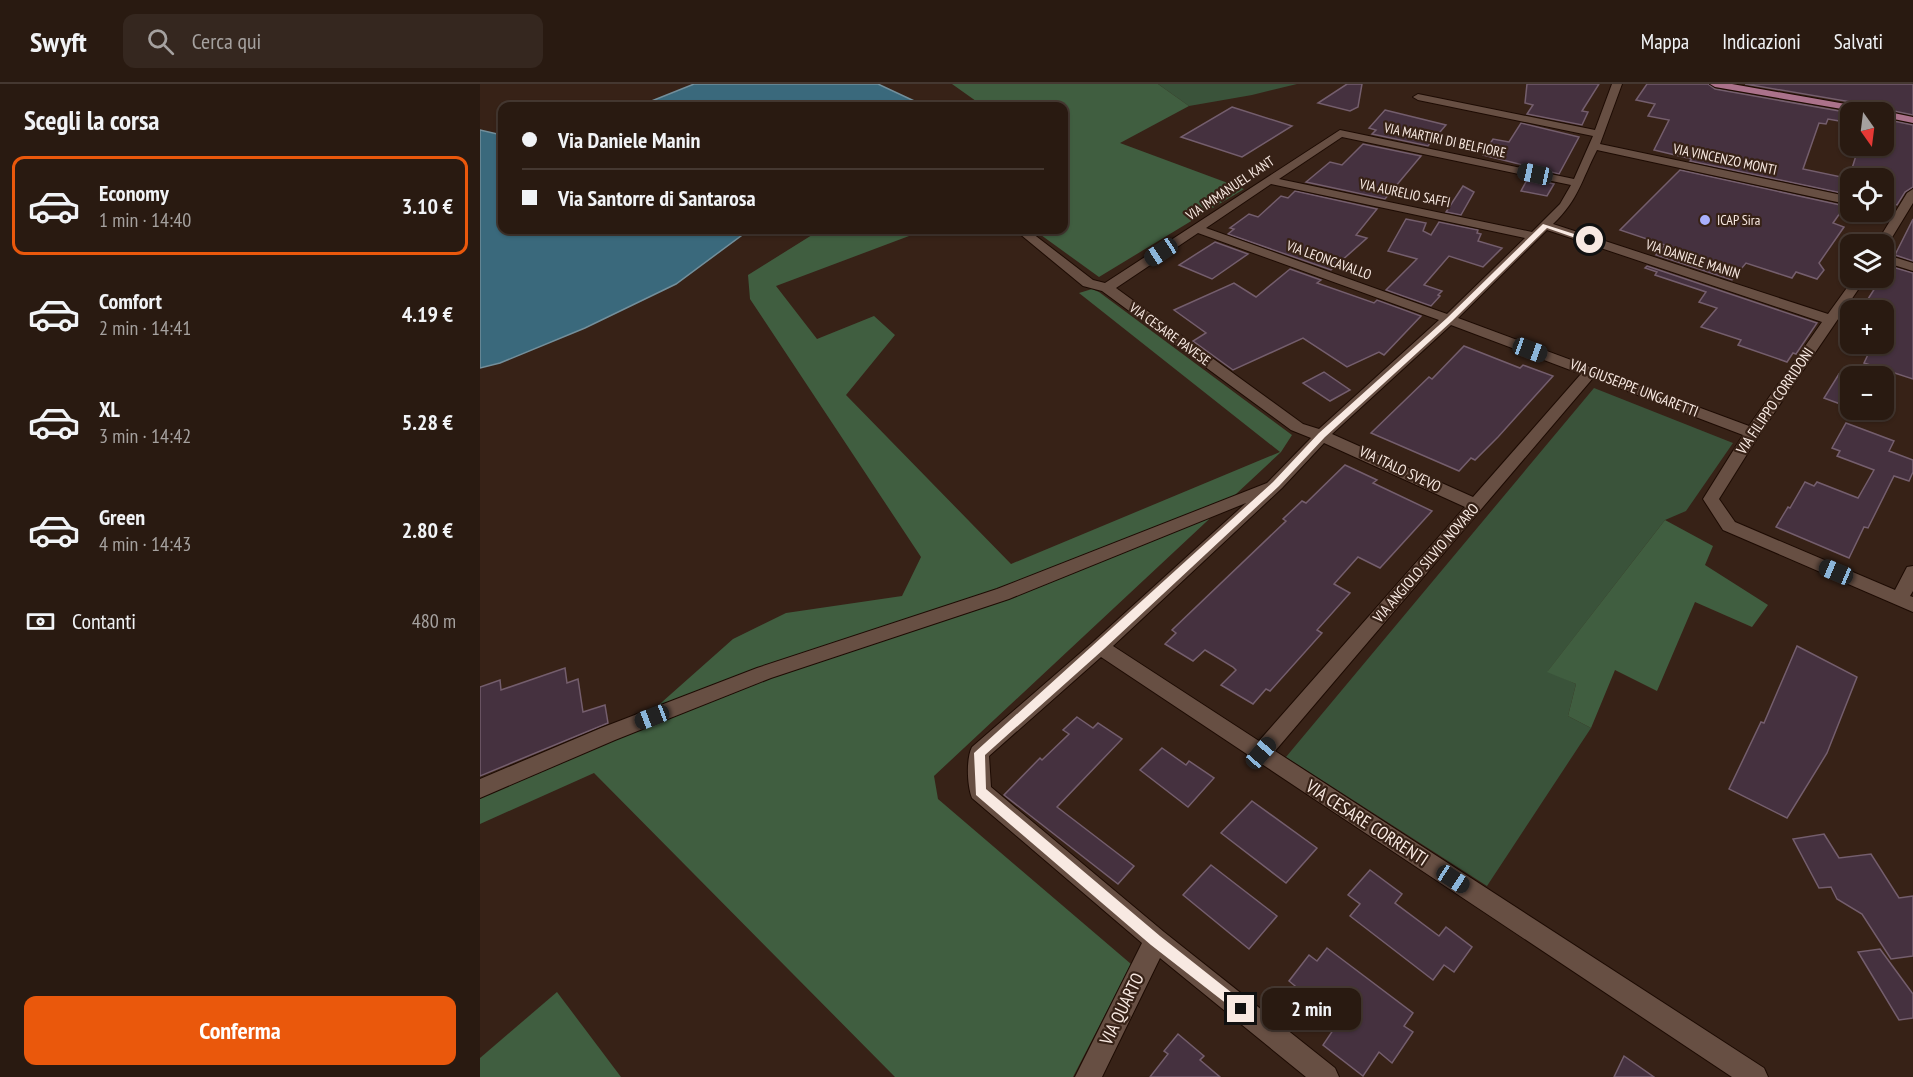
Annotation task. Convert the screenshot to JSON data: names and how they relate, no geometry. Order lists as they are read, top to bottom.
{
  "streets": {
    "street": [
      "VIA MARTIRI DI BELFIORE",
      "VIA VINCENZO MONTI",
      "VIA IMMANUEL KANT",
      "VIA AURELIO SAFFI",
      "VIA DANIELE MANIN",
      "VIA LEONCAVALLO",
      "VIA CESARE PAVESE",
      "VIA GIUSEPPE UNGARETTI",
      "VIA FILIPPO CORRIDONI",
      "VIA ITALO SVEVO",
      "VIA ANGIOLO SILVIO NOVARO",
      "VIA CESARE CORRENTI",
      "VIA QUARTO"
    ]
  },
  "crossings": [
    ["VIA MARTIRI DI BELFIORE", "VIA IMMANUEL KANT"],
    ["VIA IMMANUEL KANT", "VIA AURELIO SAFFI"],
    ["VIA IMMANUEL KANT", "VIA LEONCAVALLO"],
    ["VIA IMMANUEL KANT", "VIA CESARE PAVESE"],
    ["VIA AURELIO SAFFI", "VIA DANIELE MANIN"],
    ["VIA DANIELE MANIN", "VIA FILIPPO CORRIDONI"],
    ["VIA LEONCAVALLO", "VIA GIUSEPPE UNGARETTI"],
    ["VIA CESARE PAVESE", "VIA ITALO SVEVO"],
    ["VIA GIUSEPPE UNGARETTI", "VIA FILIPPO CORRIDONI"],
    ["VIA GIUSEPPE UNGARETTI", "VIA ANGIOLO SILVIO NOVARO"],
    ["VIA ITALO SVEVO", "VIA ANGIOLO SILVIO NOVARO"],
    ["VIA ANGIOLO SILVIO NOVARO", "VIA CESARE CORRENTI"]
  ],
  "places": ["ICAP Sira"],
  "north": "bottom",
  "page": {
    "header": "Swyft",
    "search": "Cerca qui",
    "nav": ["Mappa", "Indicazioni", "Salvati"],
    "heading": "Scegli la corsa",
    "map_buttons": ["+", "−"],
    "banner": ["Via Daniele Manin", "Via Santorre di Santarosa"],
    "list": [
      {
        "name": "Economy",
        "note": "1 min · 14:40",
        "value": "3.10 €"
      },
      {
        "name": "Comfort",
        "note": "2 min · 14:41",
        "value": "4.19 €"
      },
      {
        "name": "XL",
        "note": "3 min · 14:42",
        "value": "5.28 €"
      },
      {
        "name": "Green",
        "note": "4 min · 14:43",
        "value": "2.80 €"
      }
    ],
    "pay": ["Contanti", "480 m"],
    "buttons": "Conferma",
    "bubble": "2 min"
  }
}
